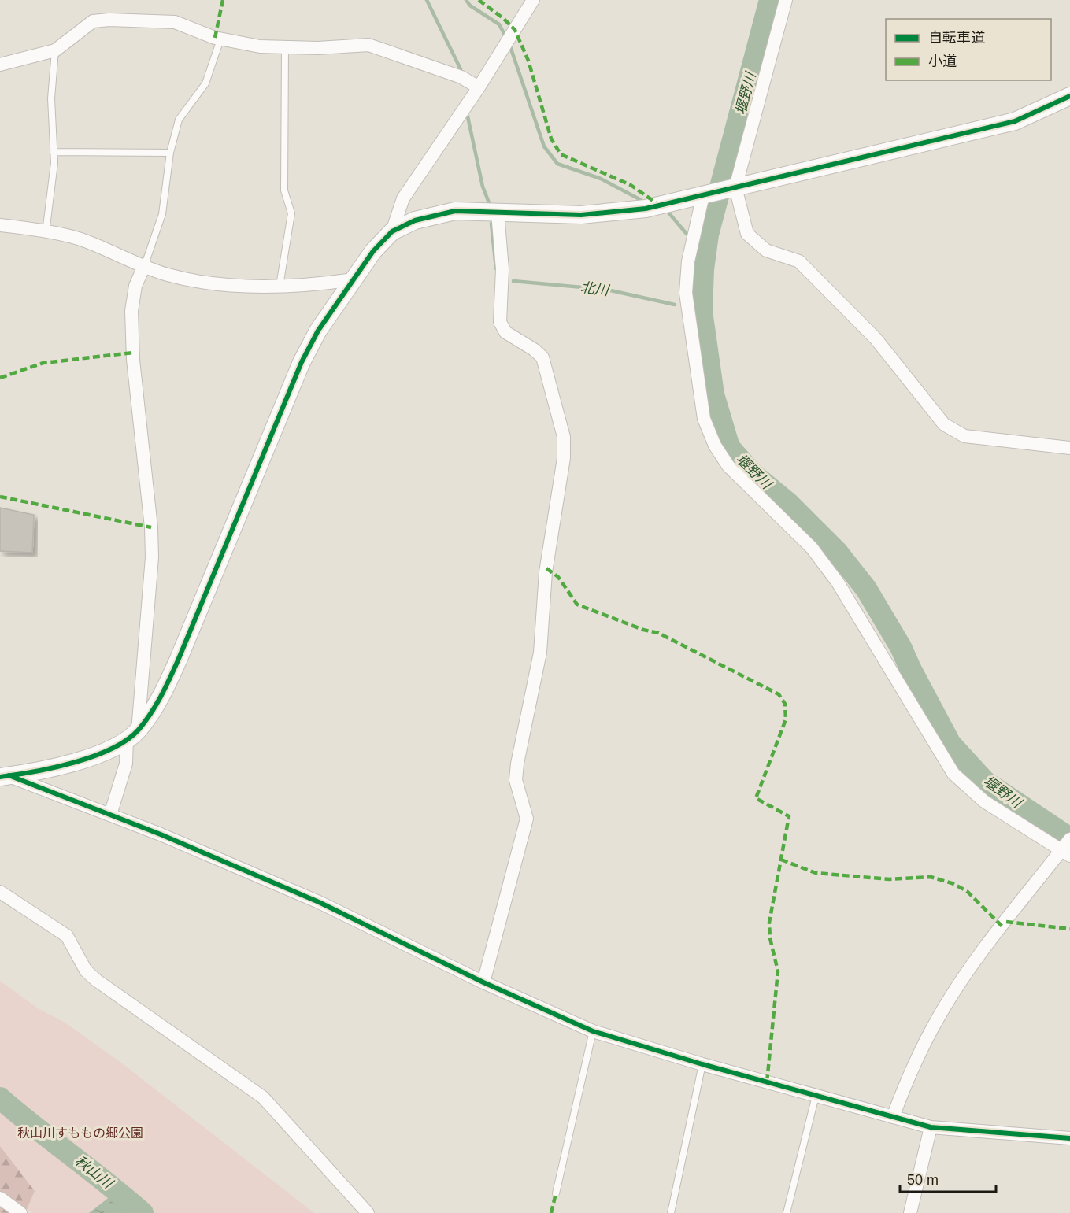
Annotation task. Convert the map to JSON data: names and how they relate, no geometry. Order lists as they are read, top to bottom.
{
  "water": ["堰野川", "北川", "秋山川"],
  "parks": ["秋山川すももの郷公園"],
  "legend": ["自転車道", "小道"],
  "scale_bar": "50 m"
}
